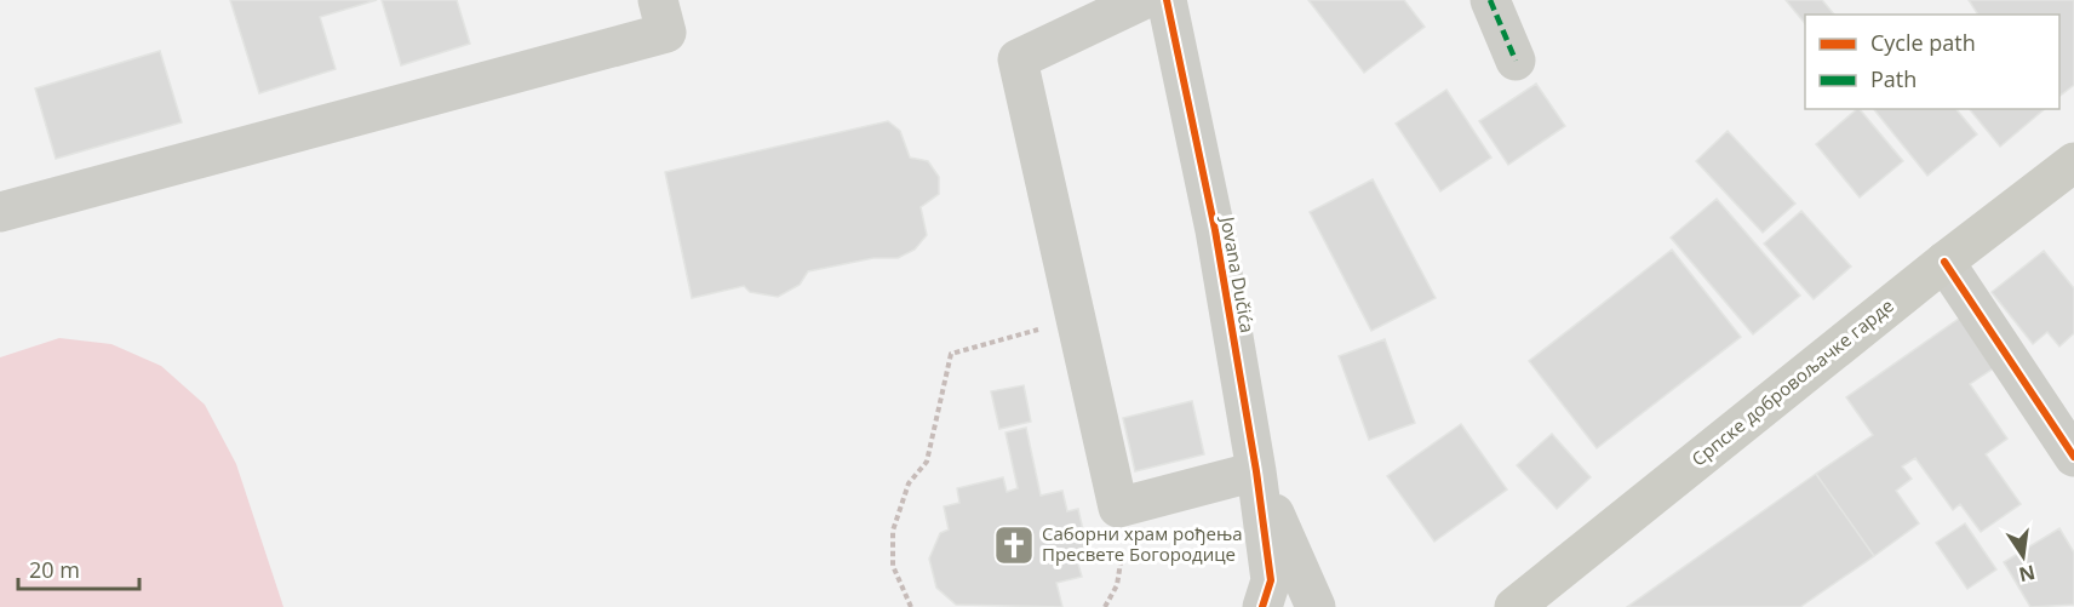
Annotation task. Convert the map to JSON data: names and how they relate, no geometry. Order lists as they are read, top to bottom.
{
  "streets": {
    "main road": ["Српске добровољачке гарде"],
    "street": ["Jovana Dučića"]
  },
  "places": {
    "church": ["Саборни храм рођења Пресвете Богородице"]
  },
  "legend": ["Cycle path", "Path"],
  "scale_bar": "20 m",
  "north": "bottom"
}
